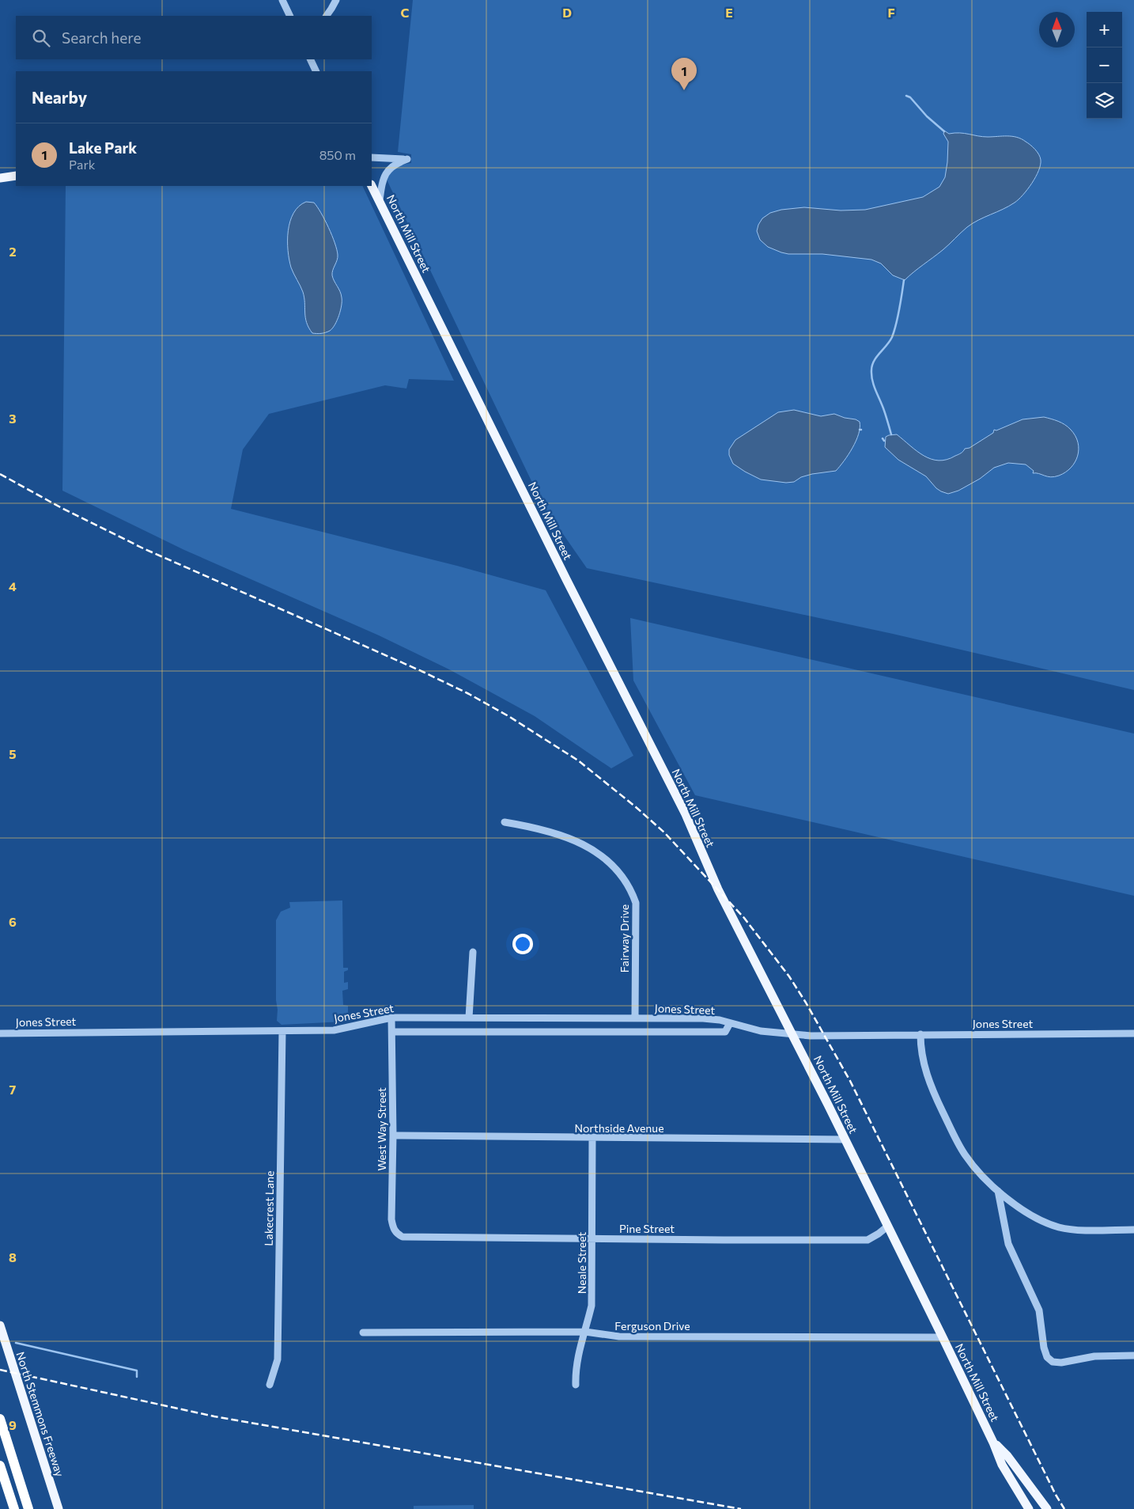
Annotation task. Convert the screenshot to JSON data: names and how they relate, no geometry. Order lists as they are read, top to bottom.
{
  "streets": {
    "main road": ["North Mill Street", "North Stemmons Freeway"],
    "street": [
      "Fairway Drive",
      "Jones Street",
      "Northside Avenue",
      "West Way Street",
      "Lakecrest Lane",
      "Pine Street",
      "Neale Street",
      "Ferguson Drive"
    ]
  },
  "crossings": [
    ["North Mill Street", "Jones Street"],
    ["North Mill Street", "Northside Avenue"],
    ["North Mill Street", "Pine Street"],
    ["North Mill Street", "Ferguson Drive"],
    ["Fairway Drive", "Jones Street"],
    ["Jones Street", "West Way Street"],
    ["Jones Street", "Lakecrest Lane"],
    ["Northside Avenue", "West Way Street"],
    ["Northside Avenue", "Neale Street"],
    ["West Way Street", "Pine Street"],
    ["Pine Street", "Neale Street"],
    ["Neale Street", "Ferguson Drive"]
  ],
  "north": "top",
  "page": {
    "map_buttons": ["+", "−"],
    "search": "Search here",
    "pins": "1",
    "heading": "Nearby",
    "list": [
      {
        "mark": "1",
        "name": "Lake Park",
        "note": "Park",
        "value": "850 m"
      }
    ]
  },
  "grid": {
    "columns": [
      "C",
      "D",
      "E",
      "F"
    ],
    "rows": [
      "2",
      "3",
      "4",
      "5",
      "6",
      "7",
      "8",
      "9"
    ]
  }
}
